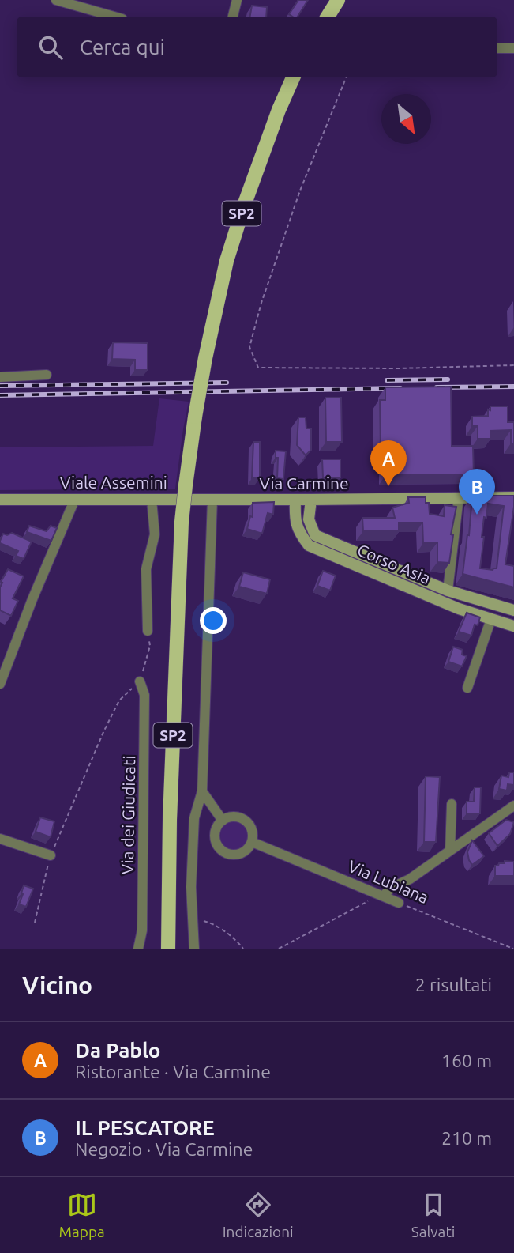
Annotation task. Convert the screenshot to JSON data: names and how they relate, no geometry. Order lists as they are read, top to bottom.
{
  "streets": {
    "main road": [
      "SP2",
      "Viale Assemini",
      "Via Carmine",
      "Corso Asia"
    ],
    "street": ["Via dei Giudicati", "Via Lubiana"]
  },
  "crossings": [
    ["Viale Assemini", "Via Carmine"],
    ["Via Carmine", "Corso Asia"]
  ],
  "north": "bottom right",
  "page": {
    "search": "Cerca qui",
    "pins": ["A", "B"],
    "heading": ["Vicino", "2 risultati"],
    "list": [
      {
        "mark": "A",
        "name": "Da Pablo",
        "note": "Ristorante · Via Carmine",
        "value": "160 m"
      },
      {
        "mark": "B",
        "name": "IL PESCATORE",
        "note": "Negozio · Via Carmine",
        "value": "210 m"
      }
    ],
    "nav": ["Mappa", "Indicazioni", "Salvati"]
  }
}
